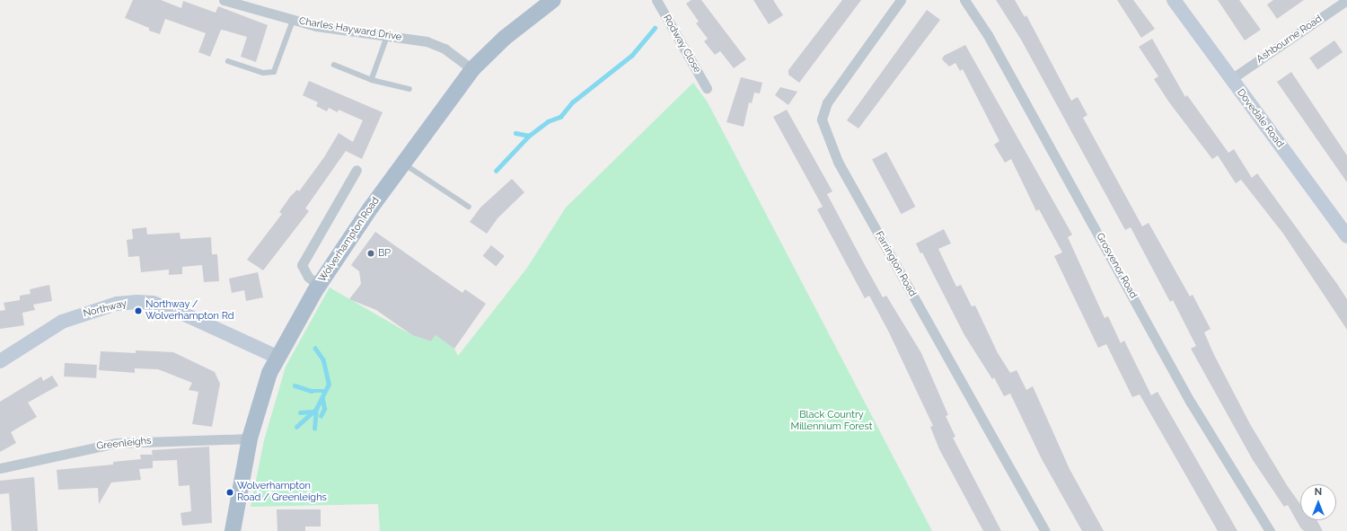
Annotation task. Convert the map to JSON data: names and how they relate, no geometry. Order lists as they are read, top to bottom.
{
  "streets": {
    "main road": ["Wolverhampton Road"],
    "street": [
      "Charles Hayward Drive",
      "Ashbourne Road",
      "Rodway Close",
      "Dovedale Road",
      "Farrington Road",
      "Grosvenor Road",
      "Northway",
      "Greenleighs"
    ]
  },
  "crossings": [
    ["Charles Hayward Drive", "Wolverhampton Road"],
    ["Ashbourne Road", "Dovedale Road"],
    ["Wolverhampton Road", "Northway"],
    ["Wolverhampton Road", "Greenleighs"]
  ],
  "parks": ["Black Country Millennium Forest"],
  "places": ["BP", "Northway / Wolverhampton Rd", "Wolverhampton Road / Greenleighs"],
  "north": "top"
}
